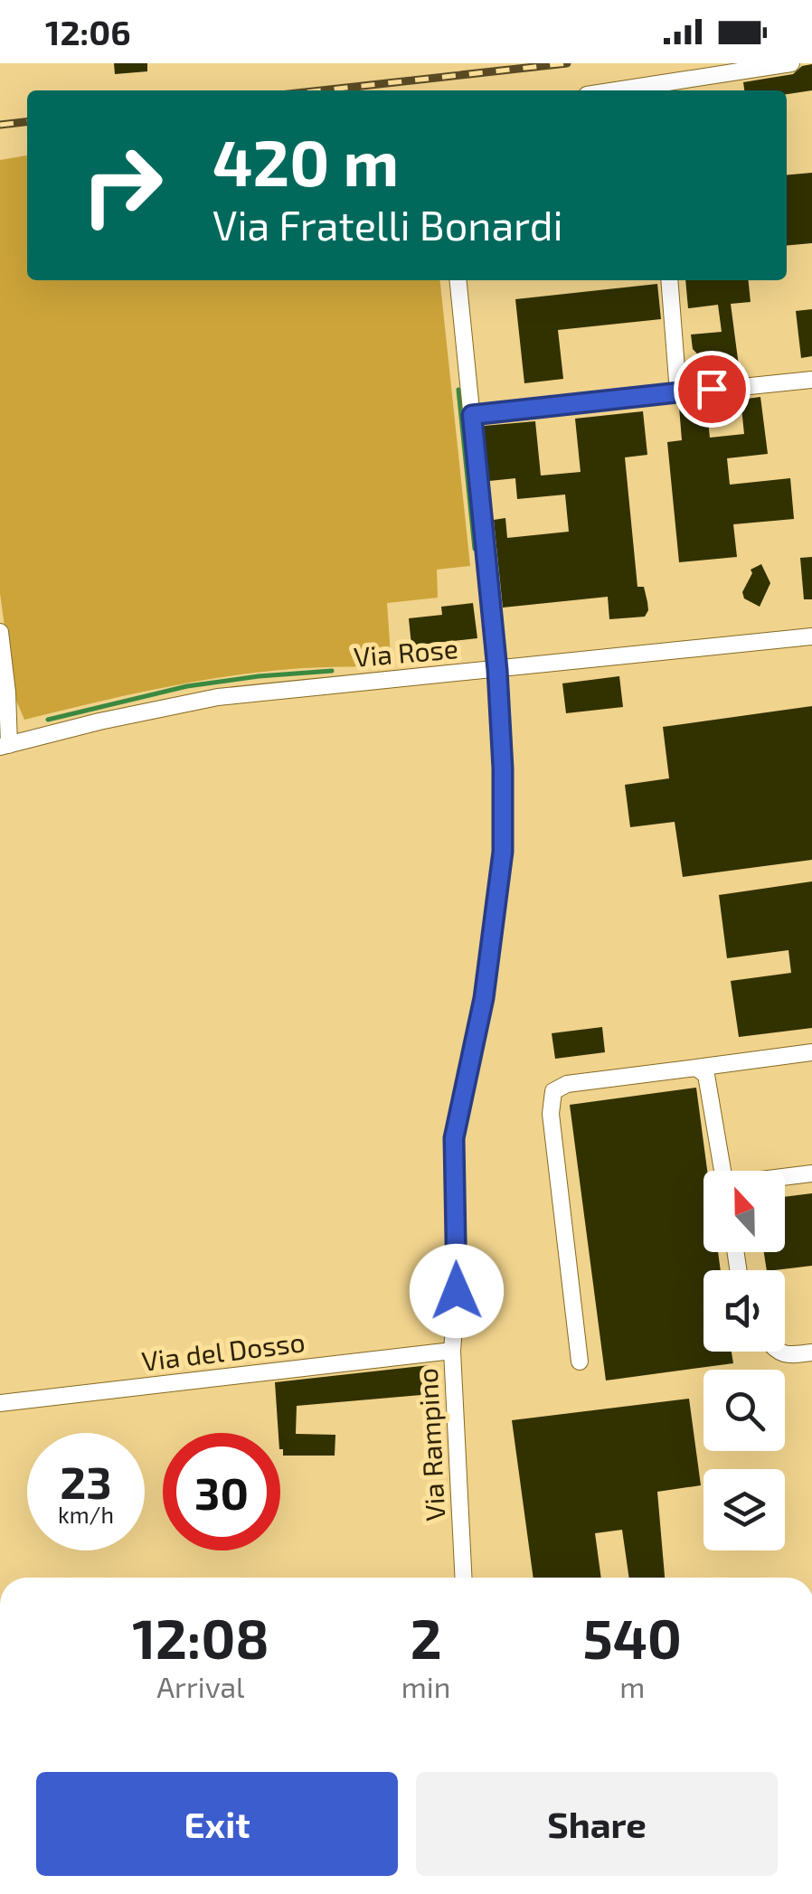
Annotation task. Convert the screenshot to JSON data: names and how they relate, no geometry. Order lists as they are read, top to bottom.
{
  "streets": {
    "street": ["Via Rose", "Via del Dosso", "Via Rampino"]
  },
  "crossings": [
    ["Via Rose", "Via Rampino"],
    ["Via del Dosso", "Via Rampino"]
  ],
  "north": "top",
  "page": {
    "status": "12:06",
    "turn": ["420 m", "Via Fratelli Bonardi"],
    "speed": "23 km/h",
    "limit": "30",
    "eta": [
      "12:08",
      "Arrival",
      "2",
      "min",
      "540",
      "m"
    ],
    "buttons": ["Exit", "Share"]
  }
}
